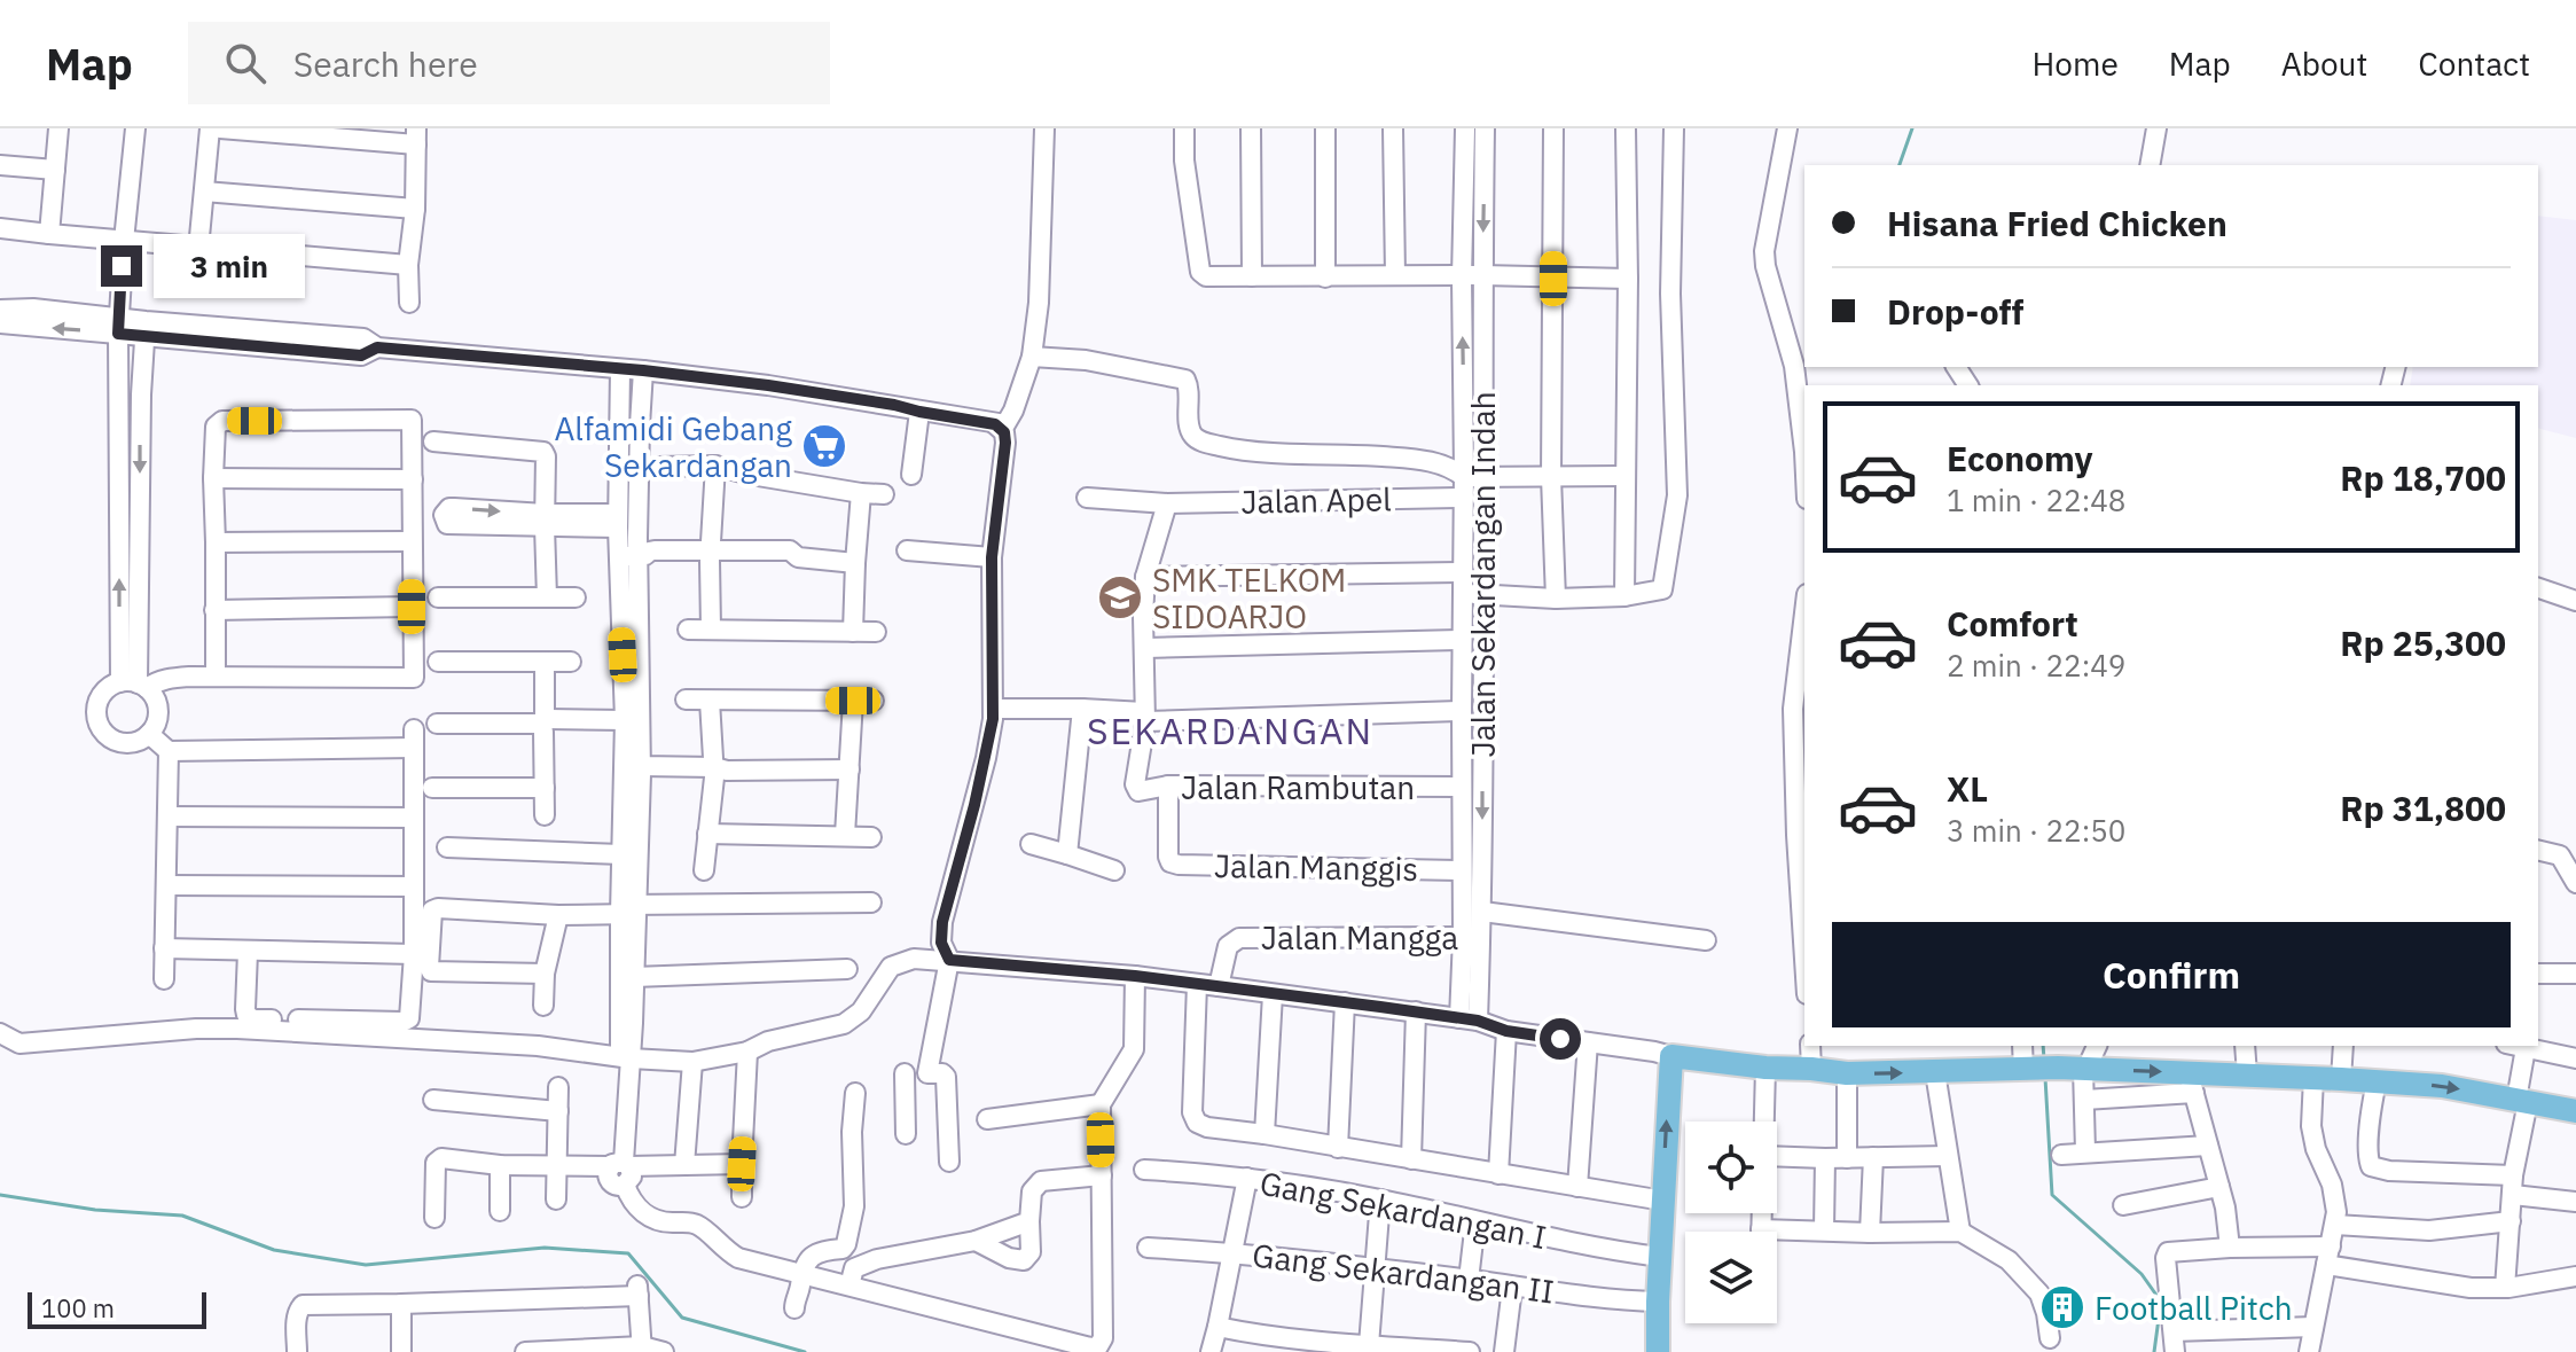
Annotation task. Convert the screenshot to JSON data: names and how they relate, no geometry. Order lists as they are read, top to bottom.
{
  "streets": {
    "street": [
      "Jalan Apel",
      "Jalan Sekardangan Indah",
      "Jalan Rambutan",
      "Jalan Manggis",
      "Jalan Mangga",
      "Gang Sekardangan I",
      "Gang Sekardangan II"
    ]
  },
  "crossings": [
    ["Jalan Apel", "Jalan Sekardangan Indah"],
    ["Jalan Sekardangan Indah", "Jalan Rambutan"],
    ["Jalan Sekardangan Indah", "Jalan Manggis"],
    ["Jalan Sekardangan Indah", "Jalan Mangga"],
    ["Jalan Rambutan", "Jalan Manggis"]
  ],
  "districts": ["SEKARDANGAN"],
  "places": {
    "supermarket": ["Alfamidi Gebang Sekardangan"],
    "school or university": ["SMK TELKOM SIDOARJO"],
    "building": ["Football Pitch"]
  },
  "scale_bar": "100 m",
  "page": {
    "header": "Map",
    "search": "Search here",
    "nav": [
      "Home",
      "Map",
      "About",
      "Contact"
    ],
    "banner": ["Hisana Fried Chicken", "Drop-off"],
    "bubble": "3 min",
    "list": [
      {
        "name": "Economy",
        "note": "1 min · 22:48",
        "value": "Rp 18,700"
      },
      {
        "name": "Comfort",
        "note": "2 min · 22:49",
        "value": "Rp 25,300"
      },
      {
        "name": "XL",
        "note": "3 min · 22:50",
        "value": "Rp 31,800"
      }
    ],
    "buttons": "Confirm",
    "scale": "100 m"
  }
}
